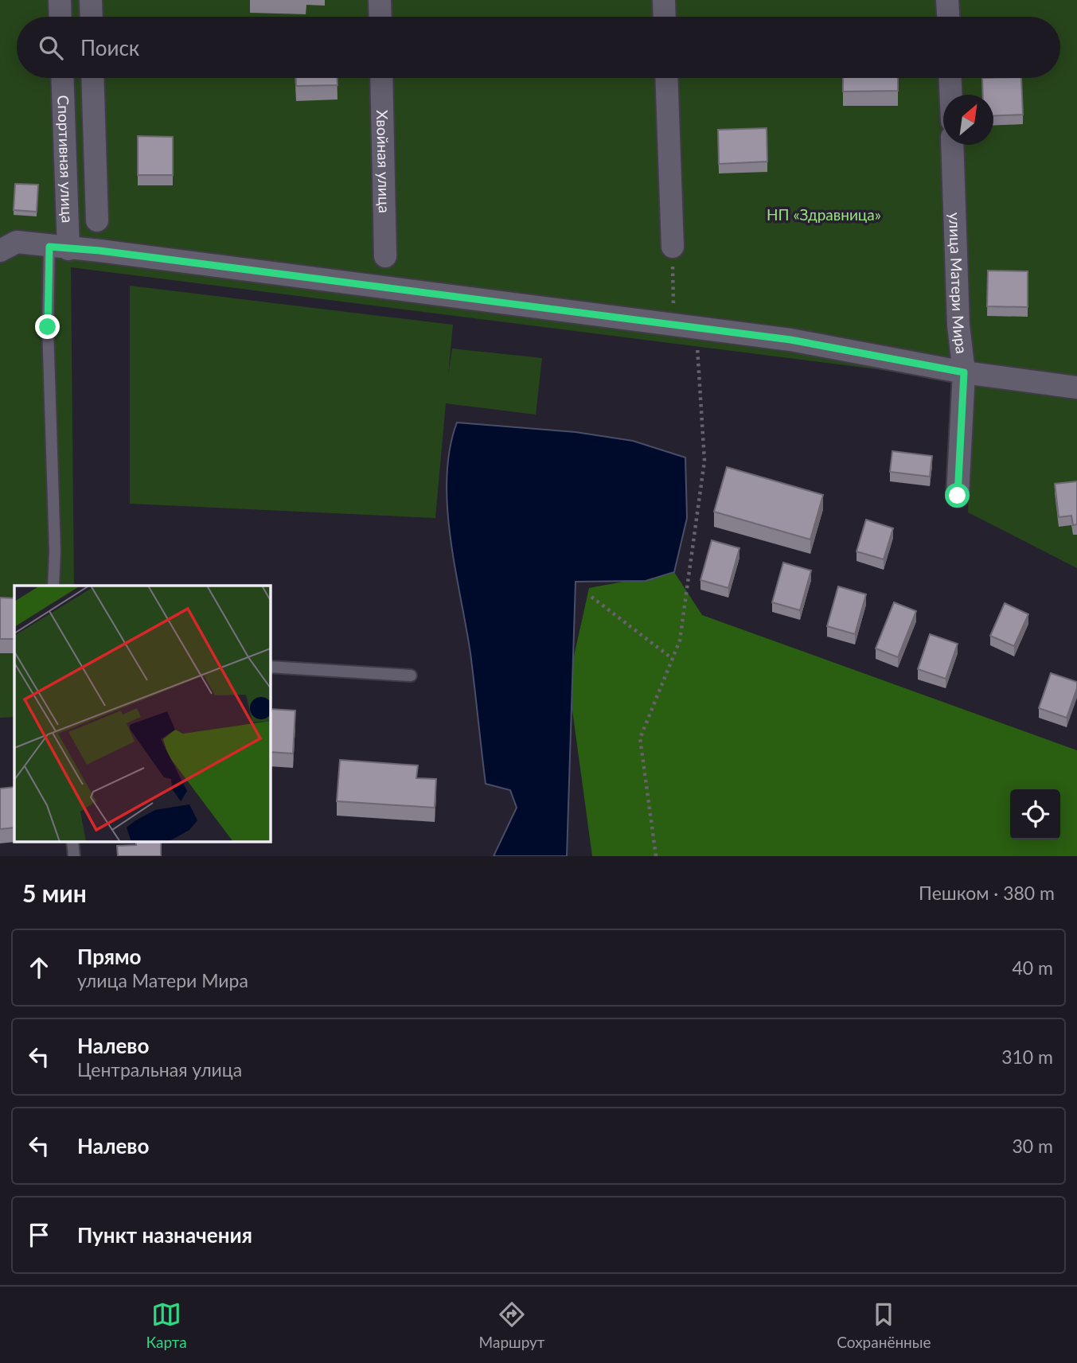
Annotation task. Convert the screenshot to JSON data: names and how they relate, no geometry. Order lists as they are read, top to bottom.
{
  "streets": {
    "street": ["Спортивная улица", "Хвойная улица", "улица Матери Мира"]
  },
  "parks": ["НП «Здравница»"],
  "north": "top right",
  "page": {
    "search": "Поиск",
    "heading": ["5 мин", "Пешком · 380 m"],
    "list": [
      ["Прямо", "улица Матери Мира", "40 m"],
      ["Налево", "Центральная улица", "310 m"],
      ["Налево", "30 m"],
      "Пункт назначения"
    ],
    "nav": ["Карта", "Маршрут", "Сохранённые"]
  }
}
